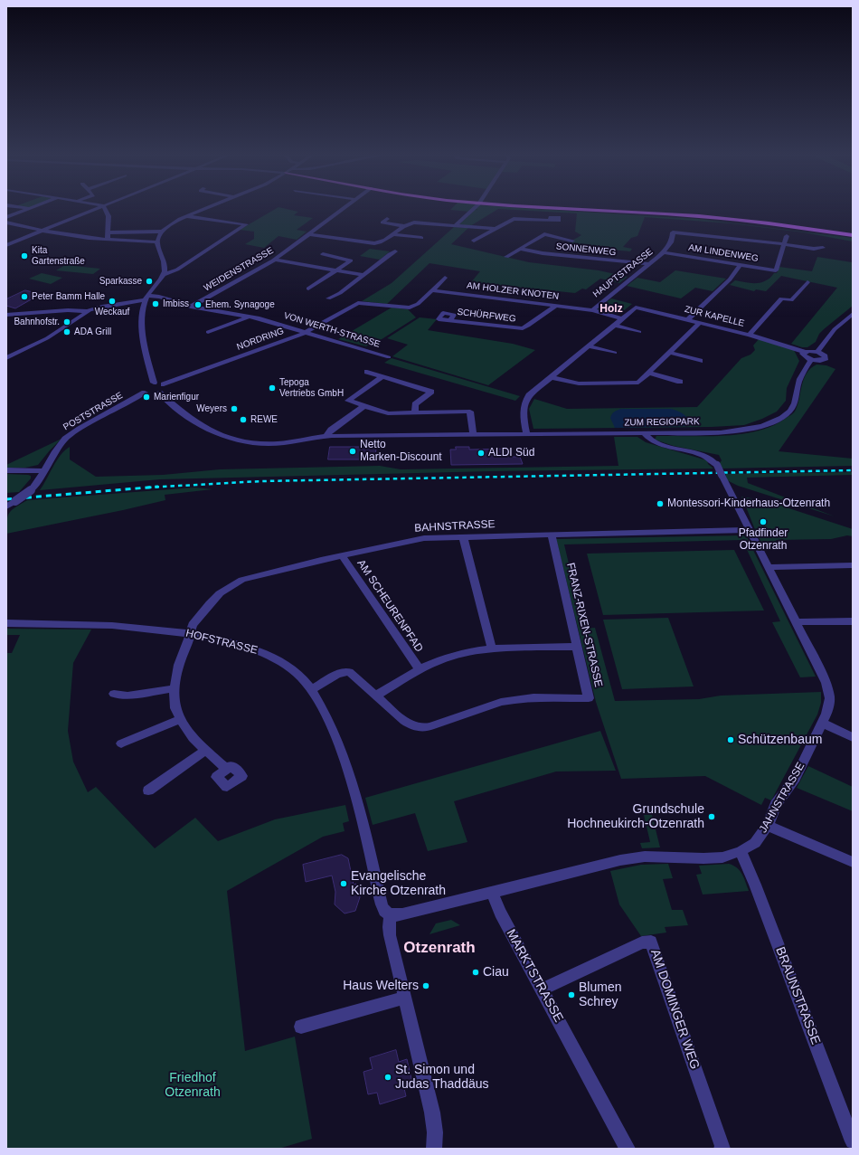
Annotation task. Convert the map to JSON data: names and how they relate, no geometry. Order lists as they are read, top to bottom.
{
  "streets": {
    "street": [
      "SONNENWEG",
      "AM LINDENWEG",
      "WEIDENSTRASSE",
      "HAUPTSTRASSE",
      "AM HOLZER KNOTEN",
      "SCHÜRFWEG",
      "ZUR KAPELLE",
      "VON WERTH-STRASSE",
      "NORDRING",
      "POSTSTRASSE",
      "ZUM REGIOPARK",
      "BAHNSTRASSE",
      "AM SCHEURENPFAD",
      "FRANZ-RIXEN-STRASSE",
      "HOFSTRASSE",
      "JAHNSTRASSE",
      "MARKTSTRASSE",
      "BRAUNSTRASSE",
      "AM DOMINGER WEG"
    ]
  },
  "crossings": [
    ["SONNENWEG", "HAUPTSTRASSE"],
    ["AM LINDENWEG", "HAUPTSTRASSE"],
    ["WEIDENSTRASSE", "VON WERTH-STRASSE"],
    ["HAUPTSTRASSE", "AM HOLZER KNOTEN"],
    ["HAUPTSTRASSE", "ZUR KAPELLE"],
    ["AM HOLZER KNOTEN", "SCHÜRFWEG"],
    ["AM HOLZER KNOTEN", "NORDRING"],
    ["VON WERTH-STRASSE", "NORDRING"],
    ["ZUM REGIOPARK", "JAHNSTRASSE"],
    ["BAHNSTRASSE", "AM SCHEURENPFAD"],
    ["BAHNSTRASSE", "FRANZ-RIXEN-STRASSE"],
    ["BAHNSTRASSE", "HOFSTRASSE"],
    ["BAHNSTRASSE", "JAHNSTRASSE"],
    ["AM SCHEURENPFAD", "FRANZ-RIXEN-STRASSE"],
    ["FRANZ-RIXEN-STRASSE", "HOFSTRASSE"],
    ["JAHNSTRASSE", "MARKTSTRASSE"],
    ["JAHNSTRASSE", "BRAUNSTRASSE"],
    ["MARKTSTRASSE", "AM DOMINGER WEG"]
  ],
  "districts": ["Holz", "Otzenrath"],
  "parks": ["Friedhof Otzenrath"],
  "places": [
    "Kita Gartenstraße",
    "Sparkasse",
    "Peter Bamm Halle",
    "Weckauf",
    "Imbiss",
    "Ehem. Synagoge",
    "Bahnhofstr.",
    "ADA Grill",
    "Tepoga Vertriebs GmbH",
    "Marienfigur",
    "Weyers",
    "REWE",
    "Netto Marken-Discount",
    "ALDI Süd",
    "Montessori-Kinderhaus-Otzenrath",
    "Pfadfinder Otzenrath",
    "Schützenbaum",
    "Grundschule Hochneukirch-Otzenrath",
    "Evangelische Kirche Otzenrath",
    "Ciau",
    "Haus Welters",
    "Blumen Schrey",
    "St. Simon und Judas Thaddäus"
  ]
}
